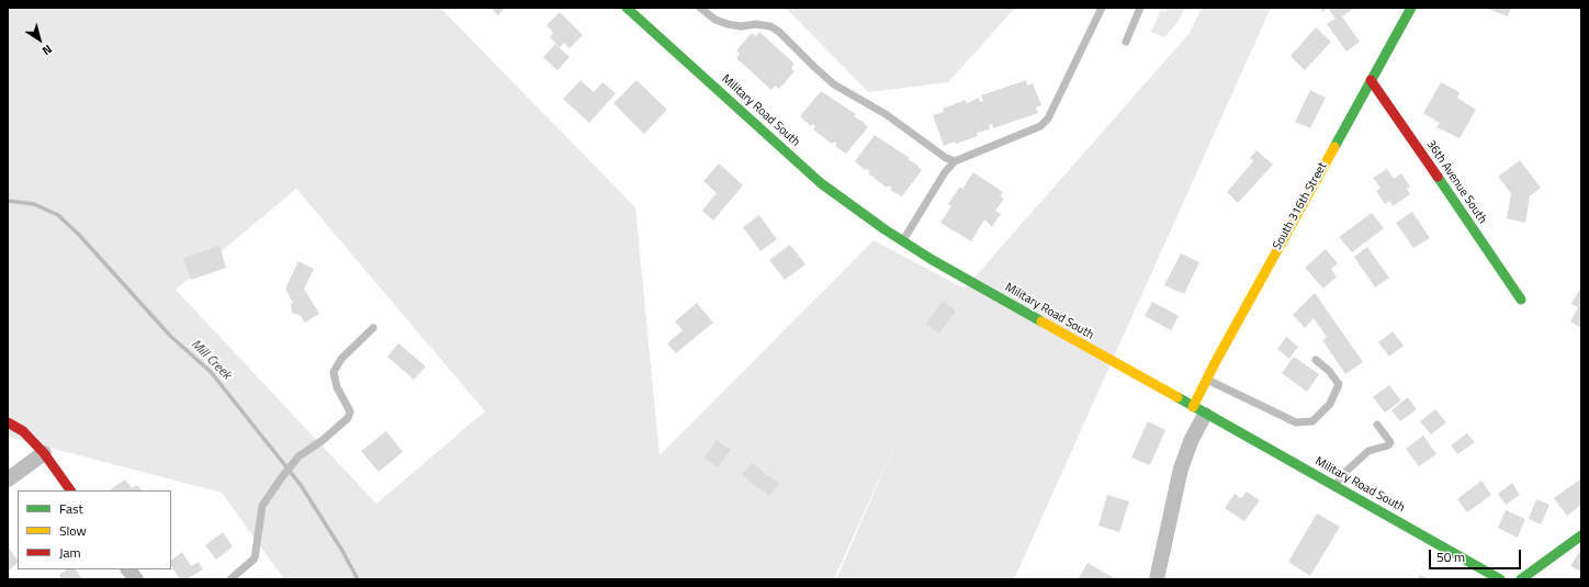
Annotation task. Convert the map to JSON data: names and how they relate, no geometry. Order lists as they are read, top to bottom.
{
  "streets": {
    "main road": ["Military Road South", "36th Avenue South", "South 316th Street"]
  },
  "crossings": [
    ["Military Road South", "South 316th Street"],
    ["36th Avenue South", "South 316th Street"]
  ],
  "water": ["Mill Creek"],
  "legend": ["Fast", "Slow", "Jam"],
  "scale_bar": "50 m",
  "north": "bottom right"
}
